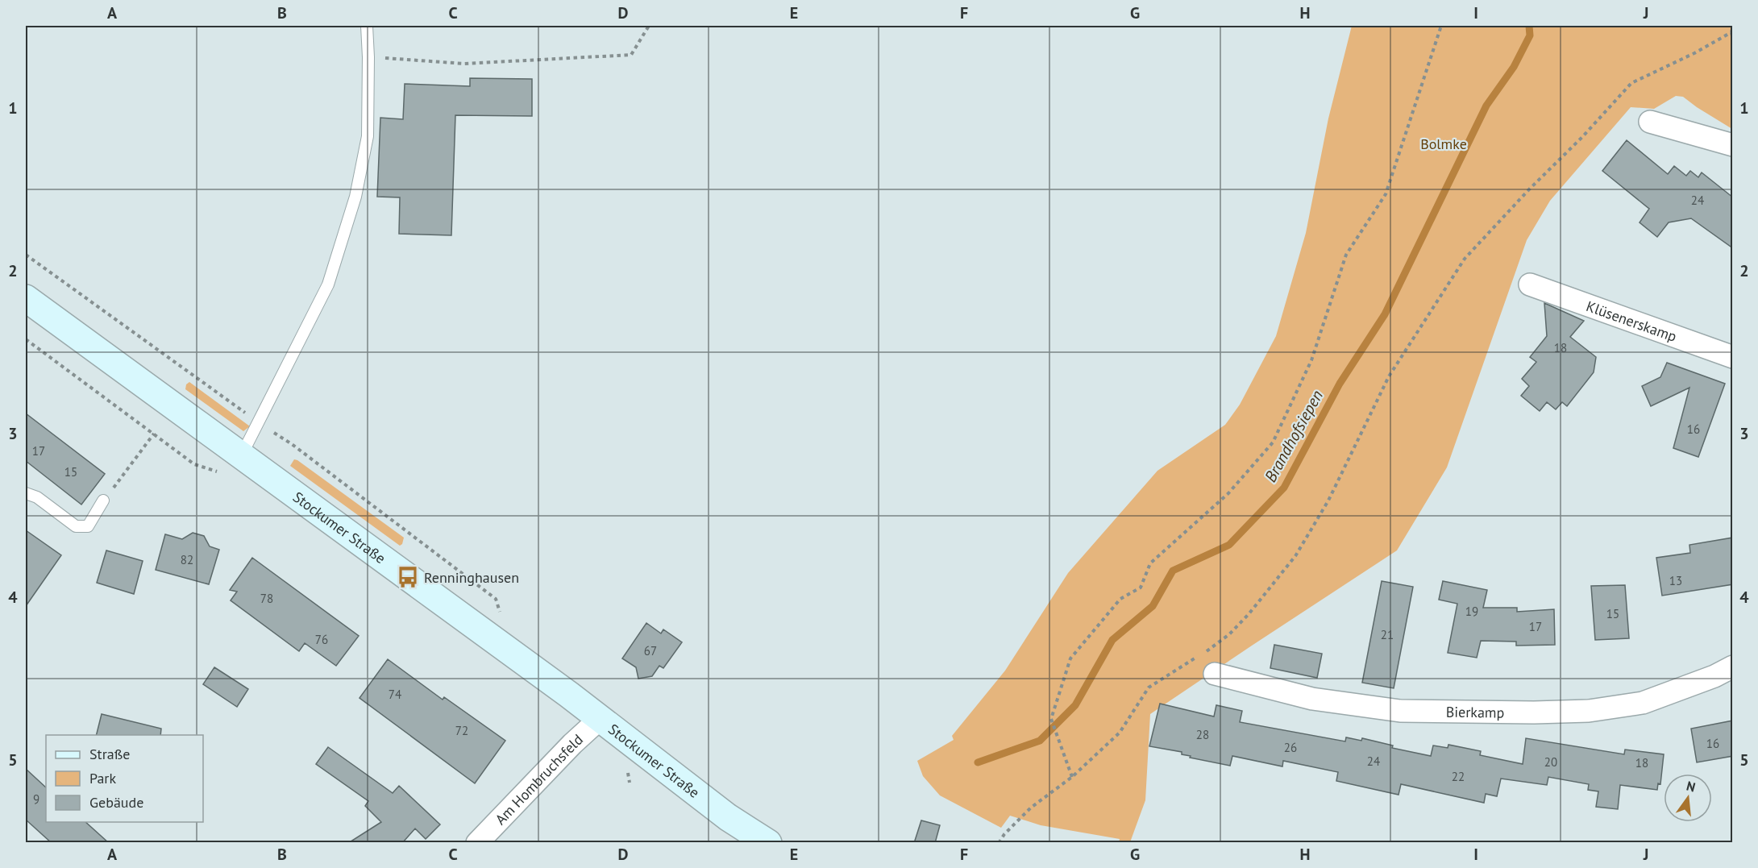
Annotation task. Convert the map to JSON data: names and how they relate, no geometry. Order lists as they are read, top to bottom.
{
  "streets": {
    "main road": ["Stockumer Straße"],
    "street": ["Klüsenerskamp", "Bierkamp", "Am Hombruchsfeld"]
  },
  "crossings": [
    ["Stockumer Straße", "Am Hombruchsfeld"]
  ],
  "water": ["Brandhofsiepen"],
  "parks": ["Bolmke"],
  "places": {
    "bus stop": ["Renninghausen"]
  },
  "house_numbers": [
    "24",
    "18",
    "16",
    "17",
    "15",
    "82",
    "13",
    "78",
    "19",
    "15",
    "17",
    "21",
    "76",
    "67",
    "74",
    "72",
    "28",
    "16",
    "26",
    "24",
    "20",
    "18",
    "22",
    "9"
  ],
  "legend": ["Straße", "Park", "Gebäude"],
  "north": "top",
  "grid": {
    "columns": [
      "A",
      "B",
      "C",
      "D",
      "E",
      "F",
      "G",
      "H",
      "I",
      "J"
    ],
    "rows": [
      "1",
      "2",
      "3",
      "4",
      "5"
    ]
  }
}
